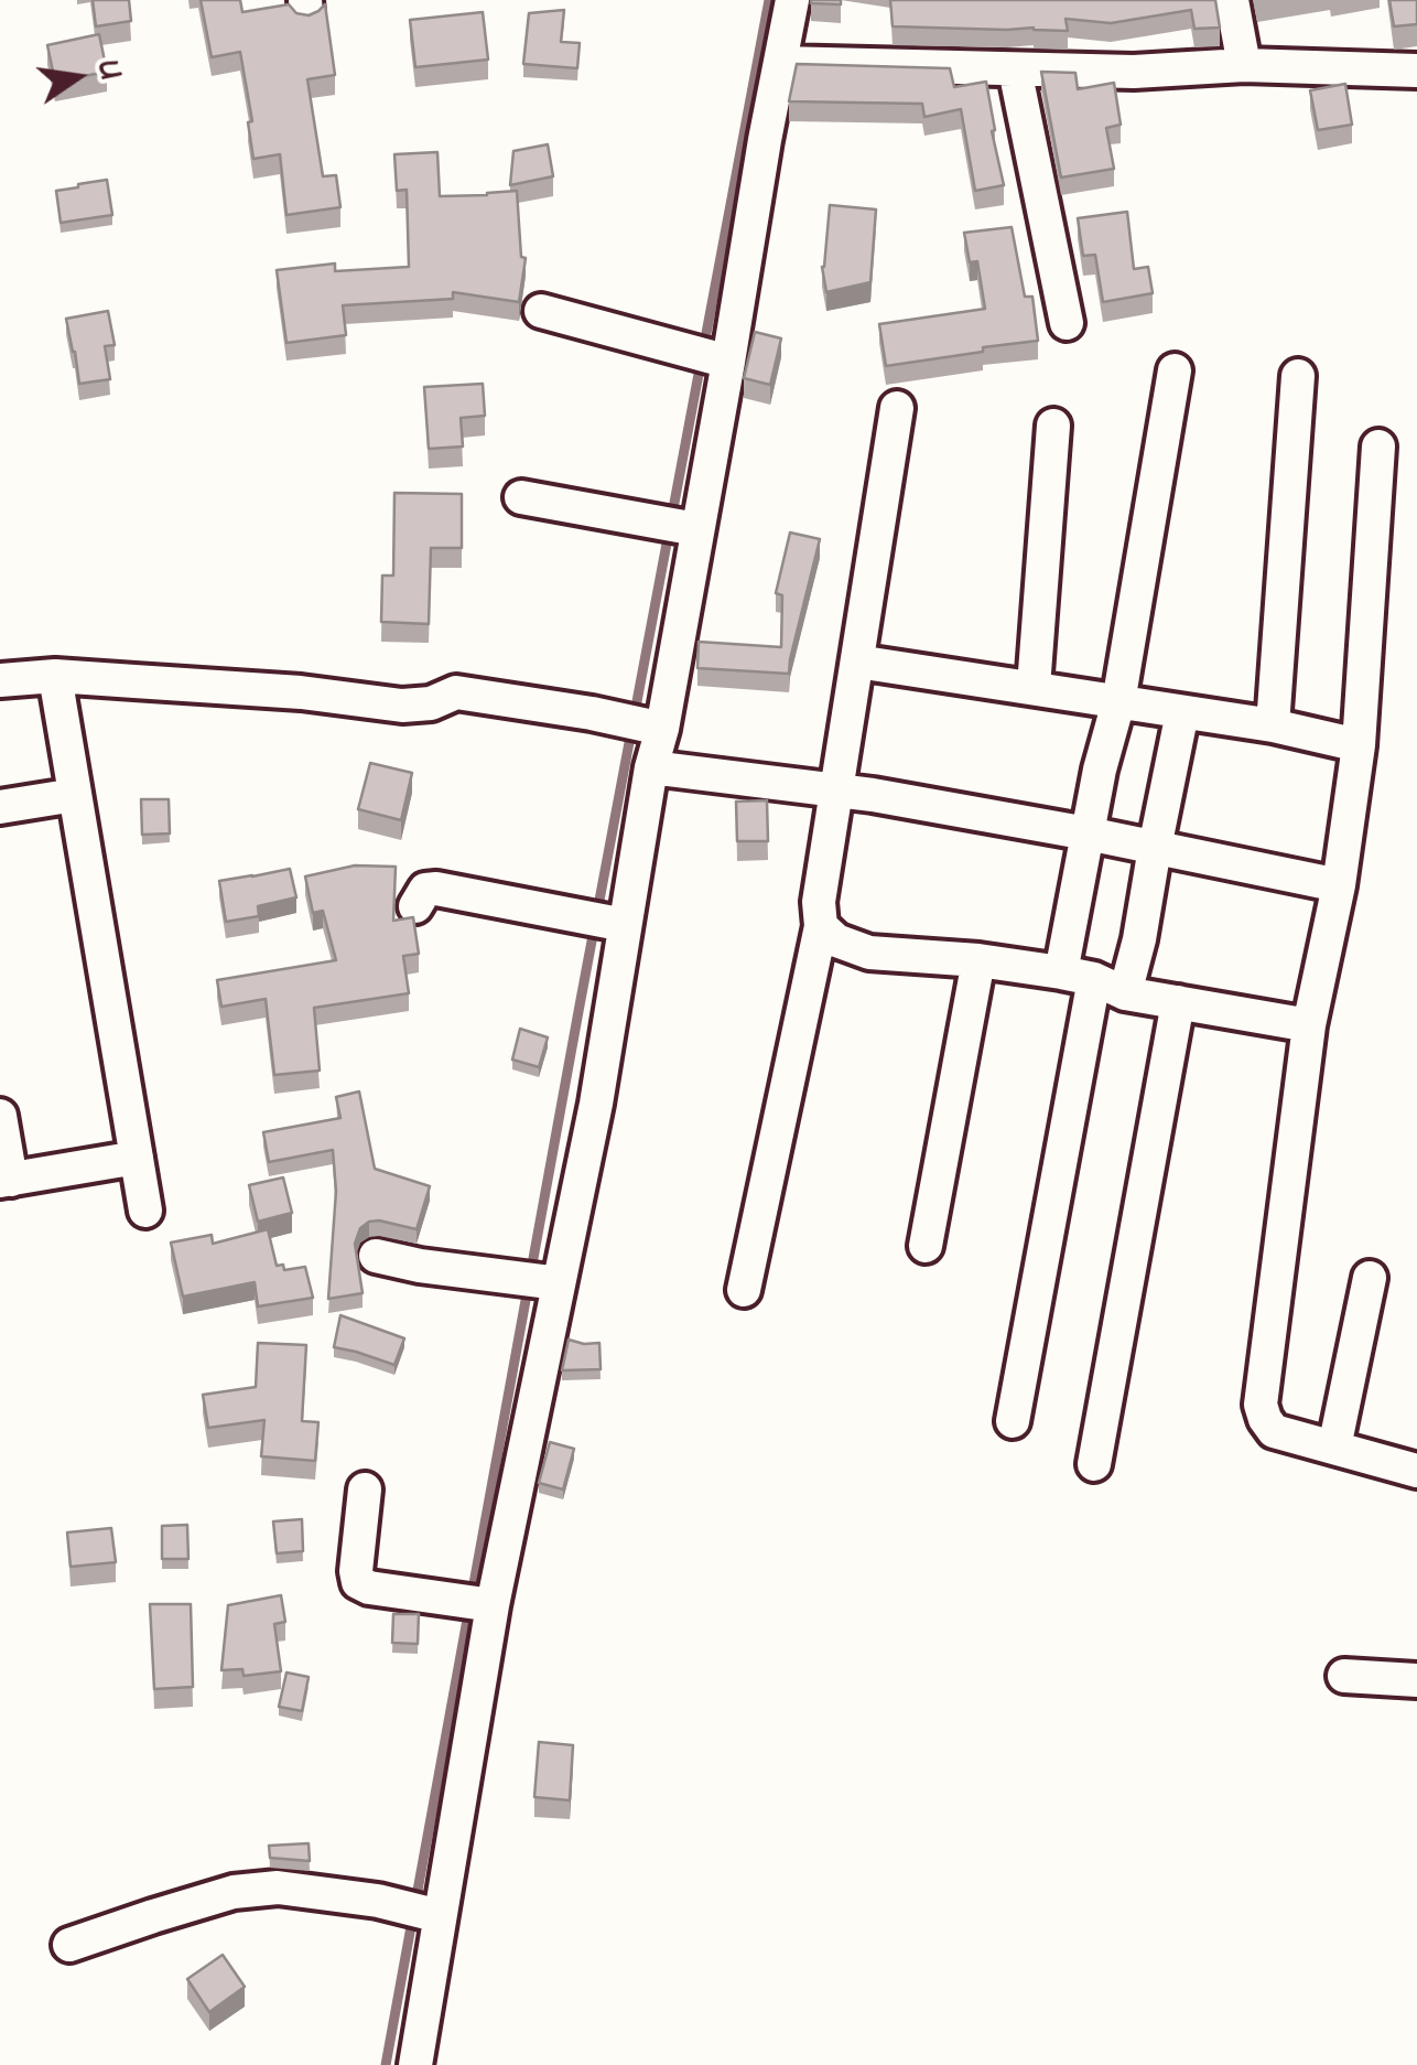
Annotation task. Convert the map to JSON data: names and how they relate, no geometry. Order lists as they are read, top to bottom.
{
  "north": "right"
}
